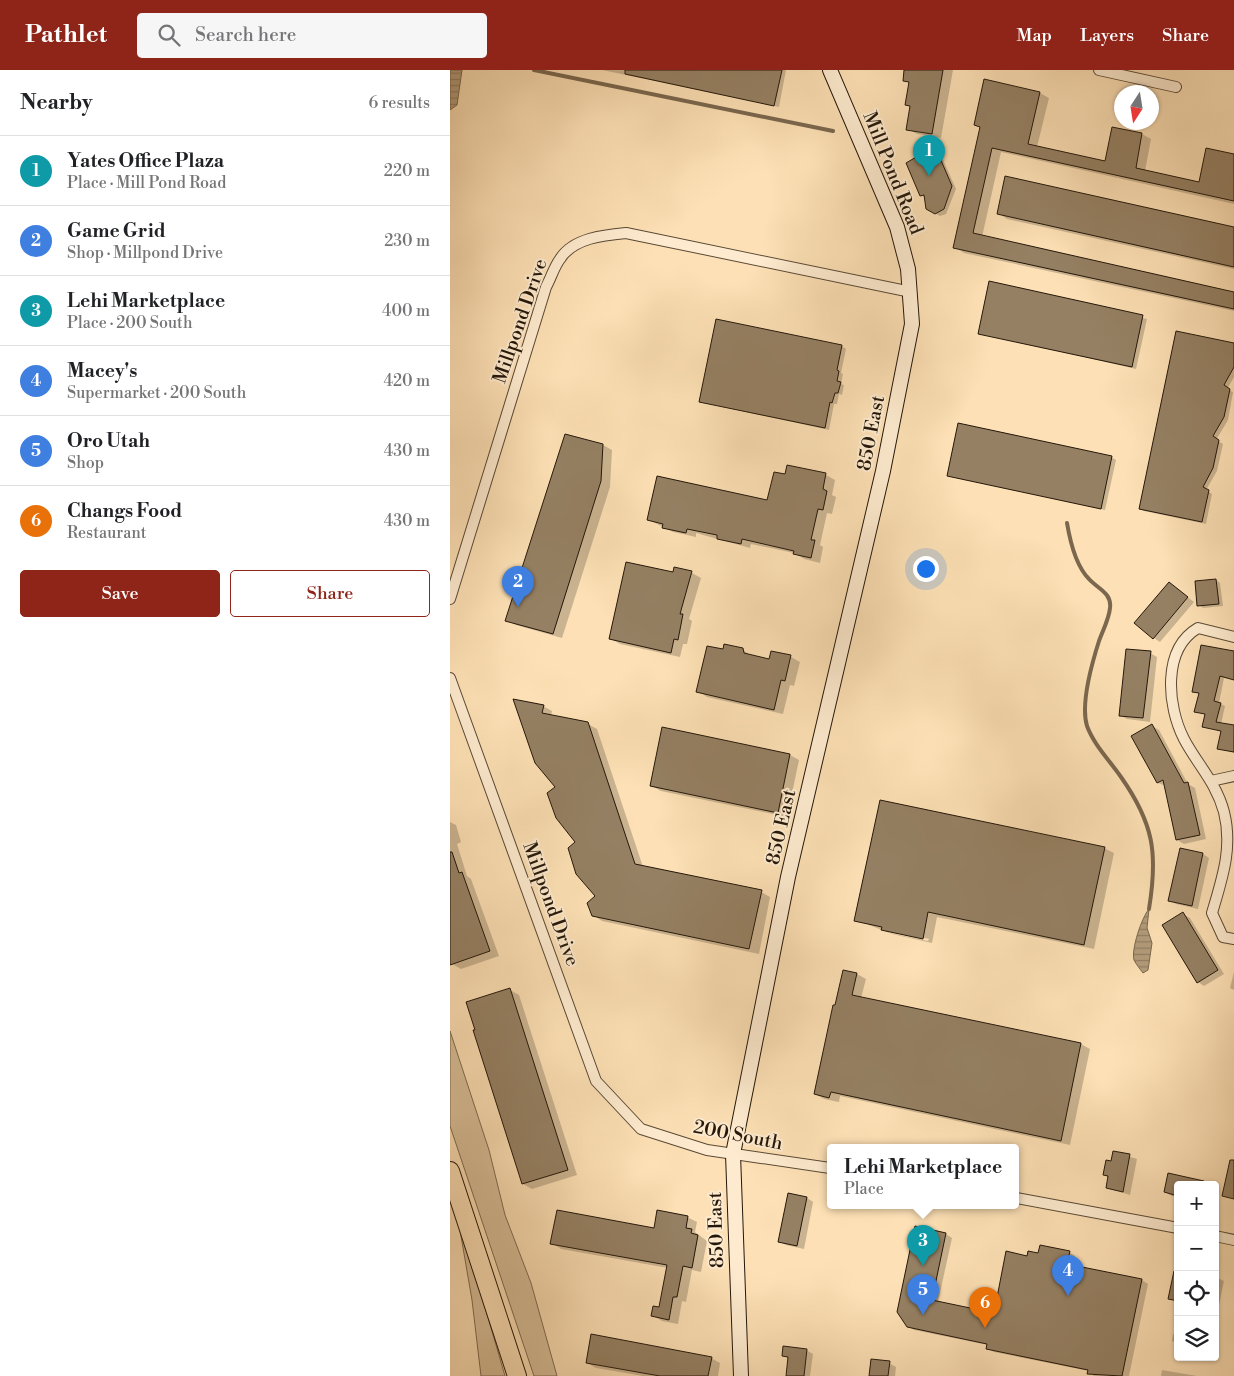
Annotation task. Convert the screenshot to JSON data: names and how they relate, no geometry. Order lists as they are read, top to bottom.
{
  "streets": {
    "main road": ["Mill Pond Road", "850 East"],
    "street": ["Millpond Drive", "200 South"]
  },
  "crossings": [
    ["Mill Pond Road", "Millpond Drive"],
    ["Mill Pond Road", "850 East"],
    ["Millpond Drive", "850 East"],
    ["Millpond Drive", "200 South"],
    ["850 East", "200 South"]
  ],
  "north": "bottom",
  "page": {
    "header": "Pathlet",
    "search": "Search here",
    "nav": ["Map", "Layers", "Share"],
    "heading": ["Nearby", "6 results"],
    "list": [
      {
        "mark": "1",
        "name": "Yates Office Plaza",
        "note": "Place · Mill Pond Road",
        "value": "220 m"
      },
      {
        "mark": "2",
        "name": "Game Grid",
        "note": "Shop · Millpond Drive",
        "value": "230 m"
      },
      {
        "mark": "3",
        "name": "Lehi Marketplace",
        "note": "Place · 200 South",
        "value": "400 m"
      },
      {
        "mark": "4",
        "name": "Macey's",
        "note": "Supermarket · 200 South",
        "value": "420 m"
      },
      {
        "mark": "5",
        "name": "Oro Utah",
        "note": "Shop",
        "value": "430 m"
      },
      {
        "mark": "6",
        "name": "Changs Food",
        "note": "Restaurant",
        "value": "430 m"
      }
    ],
    "pins": [
      "1",
      "2",
      "3",
      "4",
      "5",
      "6"
    ],
    "buttons": ["Save", "Share"],
    "popup": ["Lehi Marketplace", "Place"],
    "map_buttons": ["+", "−"]
  }
}
